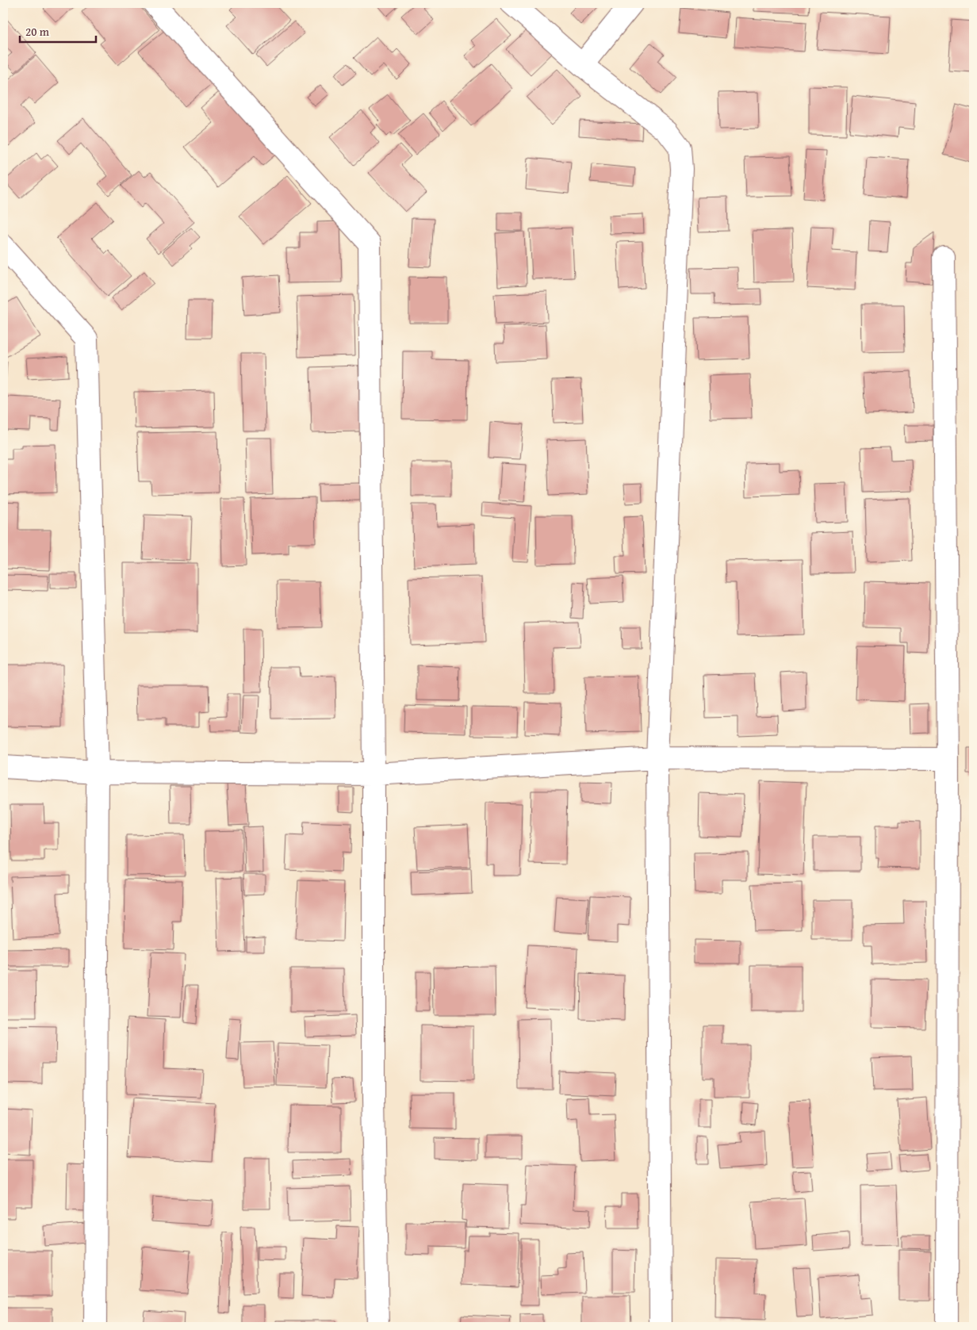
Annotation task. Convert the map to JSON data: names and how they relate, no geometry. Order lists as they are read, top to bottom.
{
  "scale_bar": "20 m"
}
